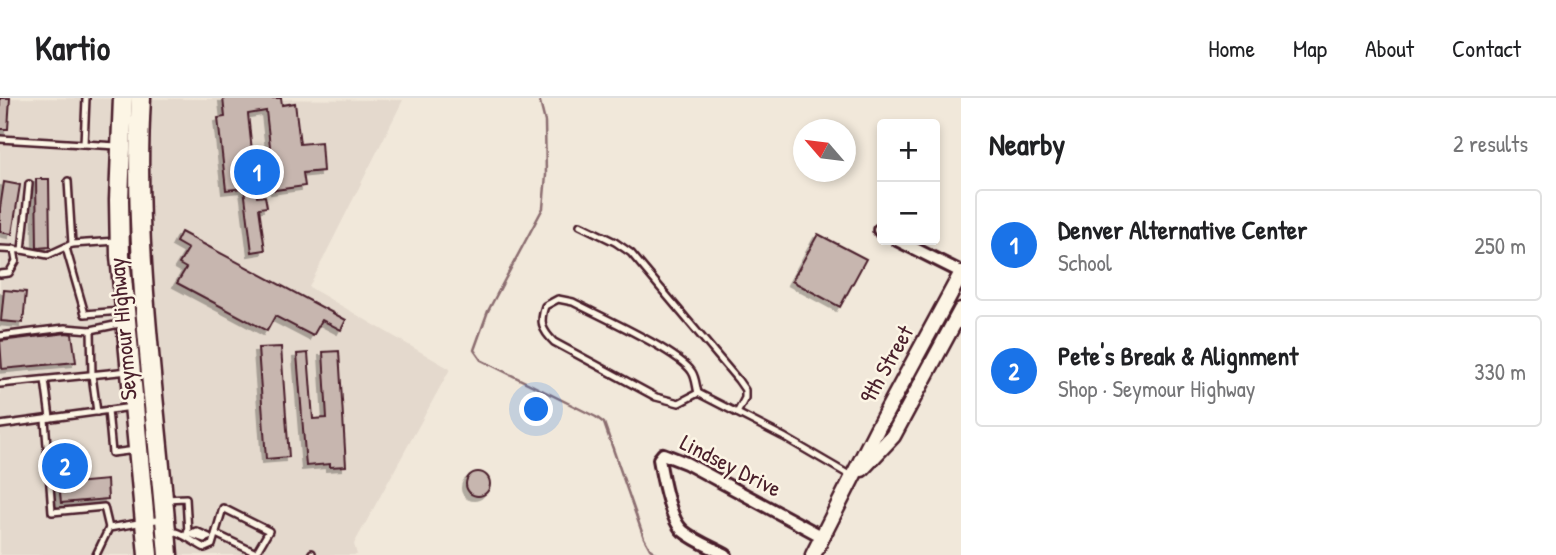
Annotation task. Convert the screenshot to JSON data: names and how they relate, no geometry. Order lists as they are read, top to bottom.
{
  "streets": {
    "main road": ["Seymour Highway"],
    "street": ["9th Street", "Lindsey Drive"]
  },
  "crossings": [
    ["9th Street", "Lindsey Drive"]
  ],
  "north": "top left",
  "page": {
    "header": "Kartio",
    "nav": [
      "Home",
      "Map",
      "About",
      "Contact"
    ],
    "heading": ["Nearby", "2 results"],
    "map_buttons": ["+", "−"],
    "pins": ["1", "2"],
    "list": [
      {
        "mark": "1",
        "name": "Denver Alternative Center",
        "note": "School",
        "value": "250 m"
      },
      {
        "mark": "2",
        "name": "Pete's Break & Alignment",
        "note": "Shop · Seymour Highway",
        "value": "330 m"
      }
    ]
  }
}
